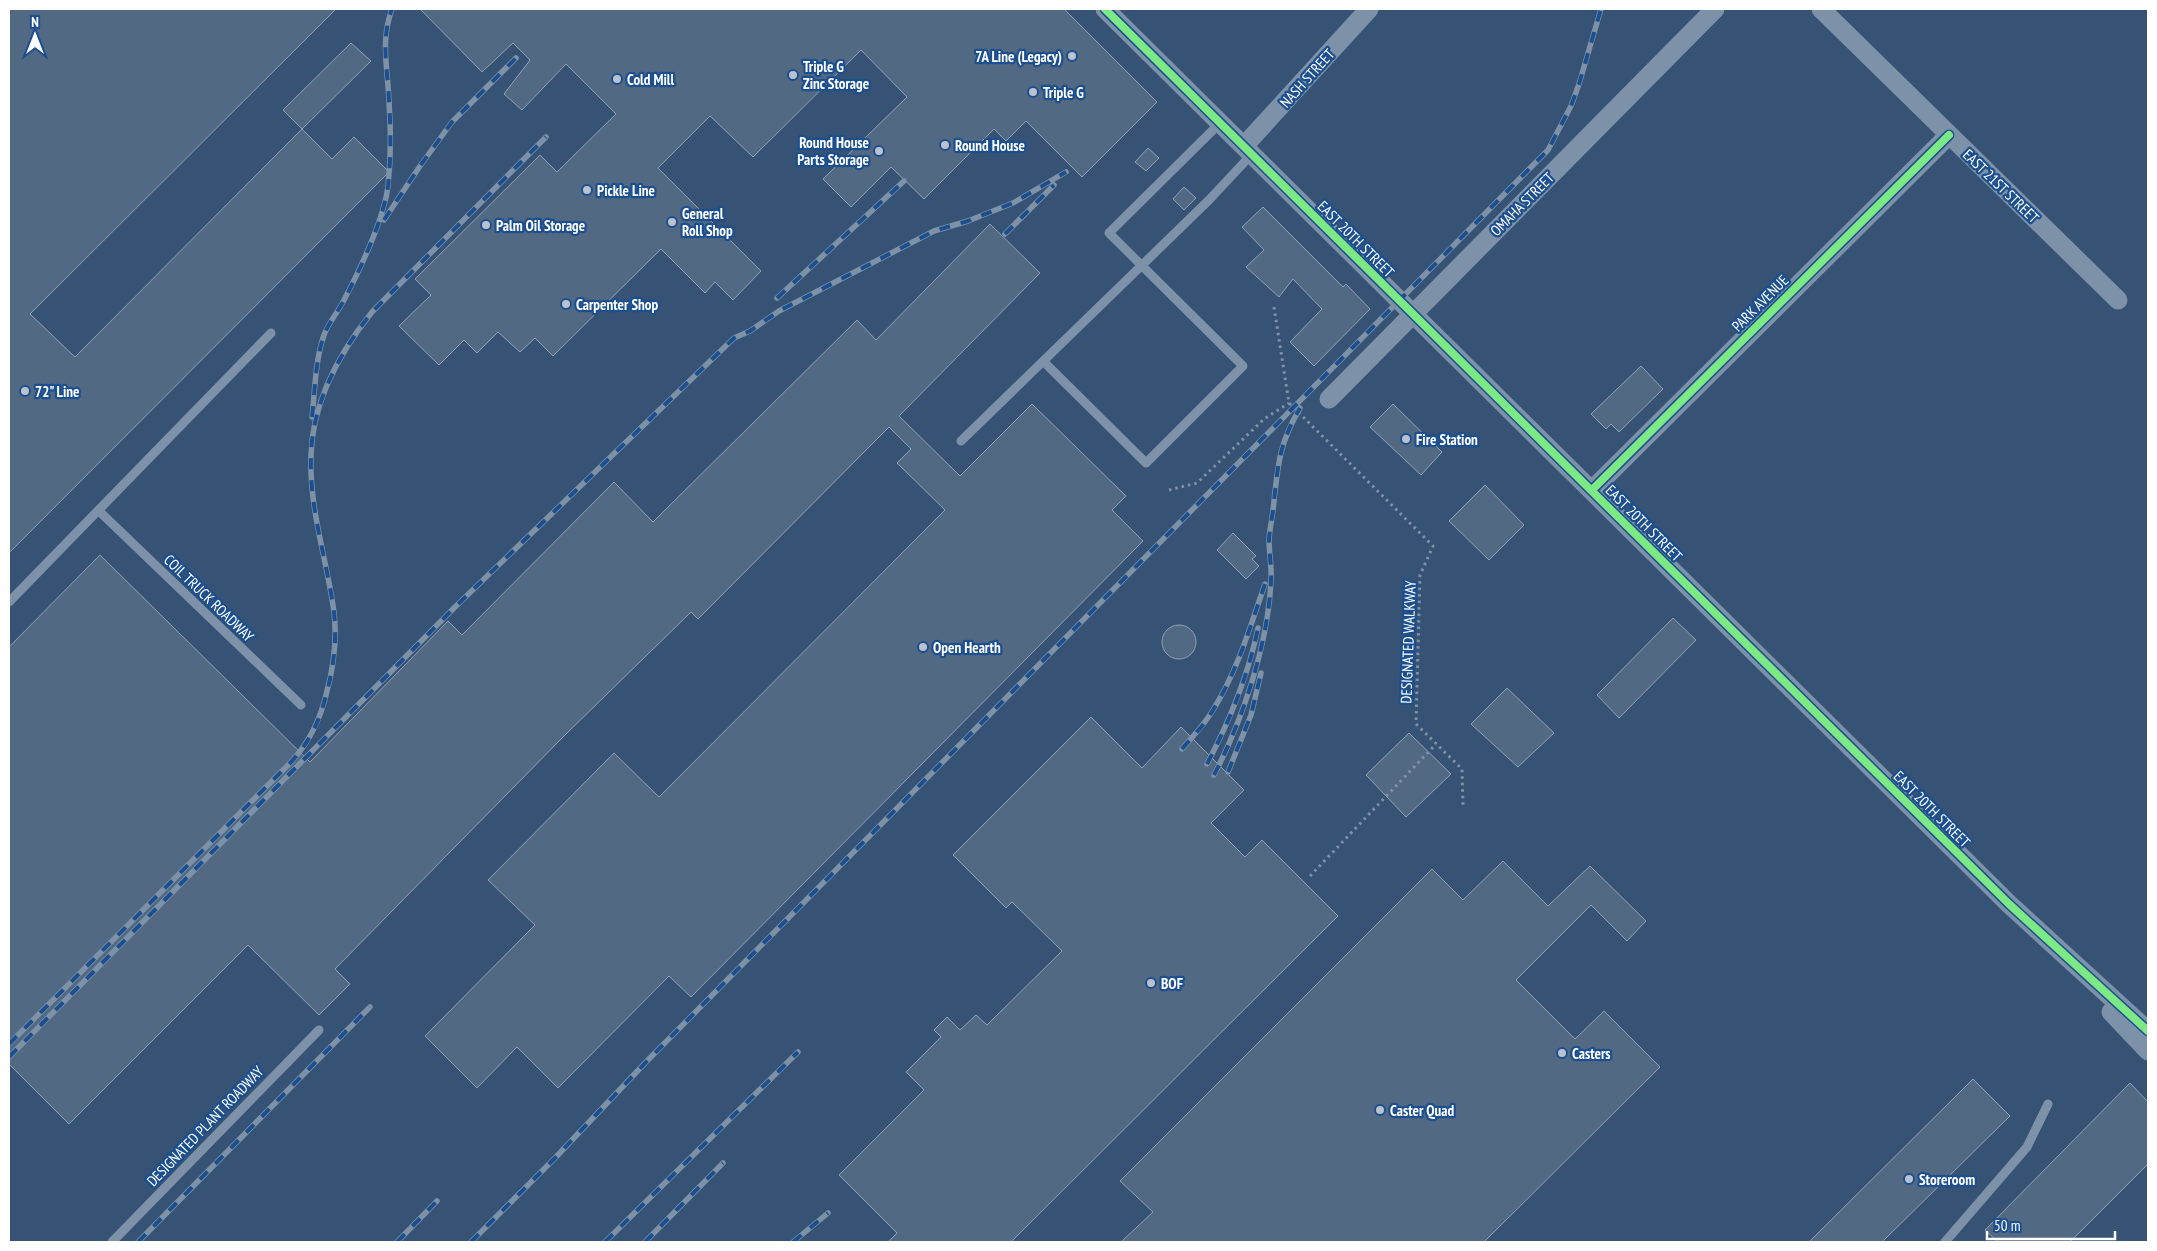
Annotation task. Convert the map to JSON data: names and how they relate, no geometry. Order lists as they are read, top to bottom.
{
  "streets": {
    "street": [
      "NASH STREET",
      "EAST 21ST STREET",
      "OMAHA STREET",
      "EAST 20TH STREET",
      "PARK AVENUE"
    ],
    "lane": ["COIL TRUCK ROADWAY", "DESIGNATED PLANT ROADWAY"],
    "path": ["DESIGNATED WALKWAY"]
  },
  "crossings": [
    ["NASH STREET", "EAST 20TH STREET"],
    ["EAST 21ST STREET", "PARK AVENUE"],
    ["OMAHA STREET", "EAST 20TH STREET"],
    ["EAST 20TH STREET", "PARK AVENUE"]
  ],
  "places": [
    "7A Line (Legacy)",
    "Triple G Zinc Storage",
    "Cold Mill",
    "Triple G",
    "Round House",
    "Round House Parts Storage",
    "Pickle Line",
    "General Roll Shop",
    "Palm Oil Storage",
    "Carpenter Shop",
    "72\" Line",
    "Fire Station",
    "Open Hearth",
    "BOF",
    "Casters",
    "Caster Quad",
    "Storeroom"
  ],
  "scale_bar": "50 m",
  "north": "top"
}
